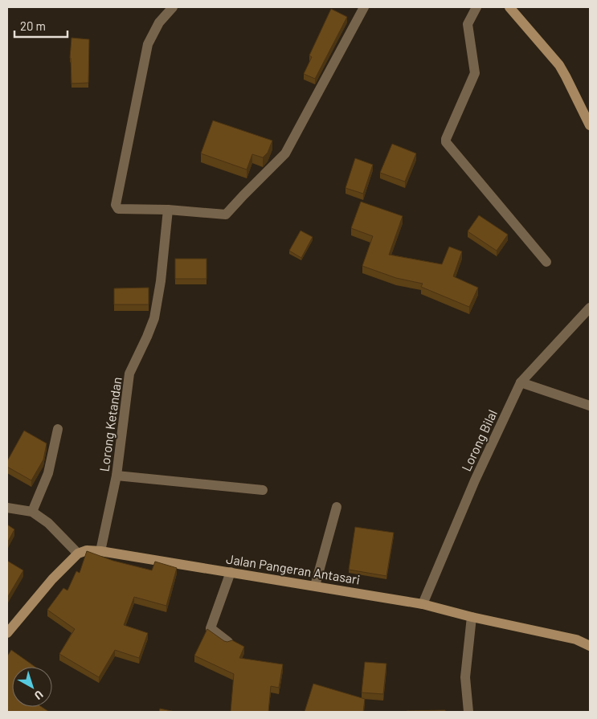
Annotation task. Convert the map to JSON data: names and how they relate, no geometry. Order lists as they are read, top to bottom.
{
  "streets": {
    "street": ["Lorong Ketandan", "Lorong Bilal", "Jalan Pangeran Antasari"]
  },
  "crossings": [
    ["Lorong Ketandan", "Jalan Pangeran Antasari"],
    ["Lorong Bilal", "Jalan Pangeran Antasari"]
  ],
  "scale_bar": "20 m",
  "north": "bottom right"
}
